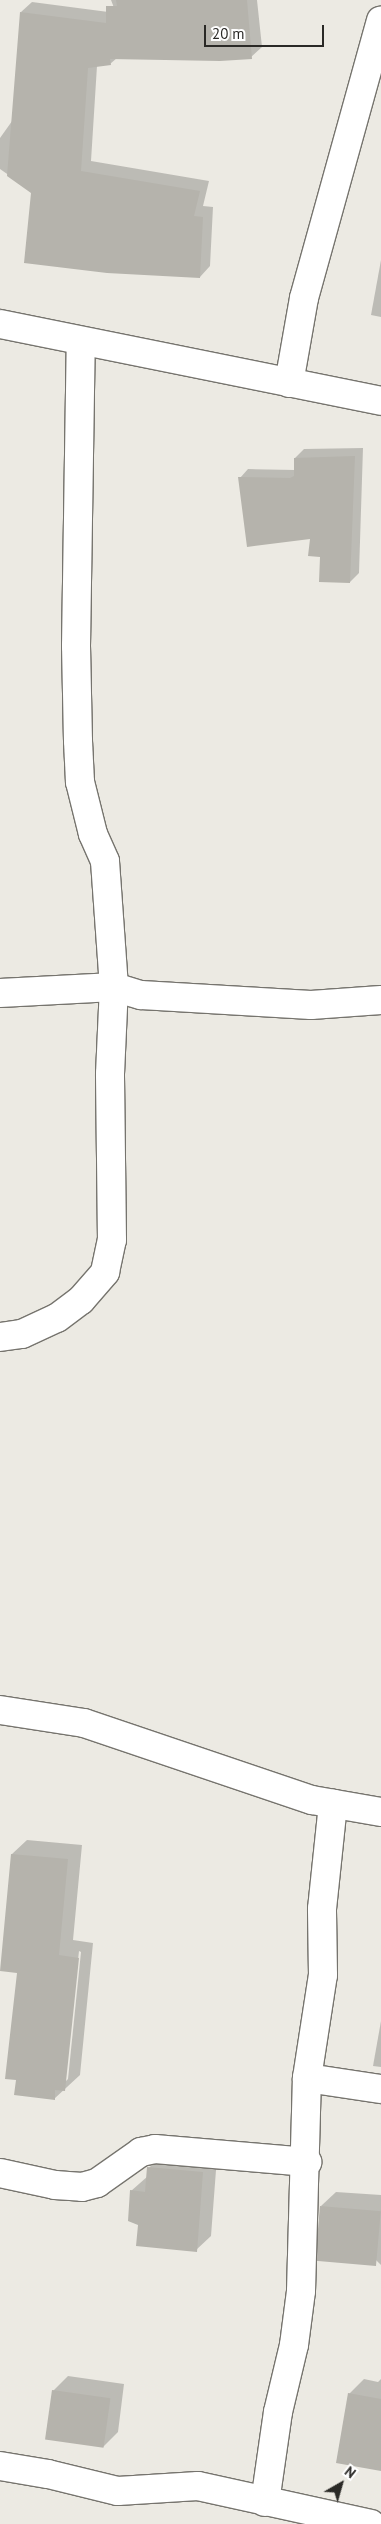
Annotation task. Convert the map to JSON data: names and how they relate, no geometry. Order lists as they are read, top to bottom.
{
  "scale_bar": "20 m",
  "north": "top right"
}
